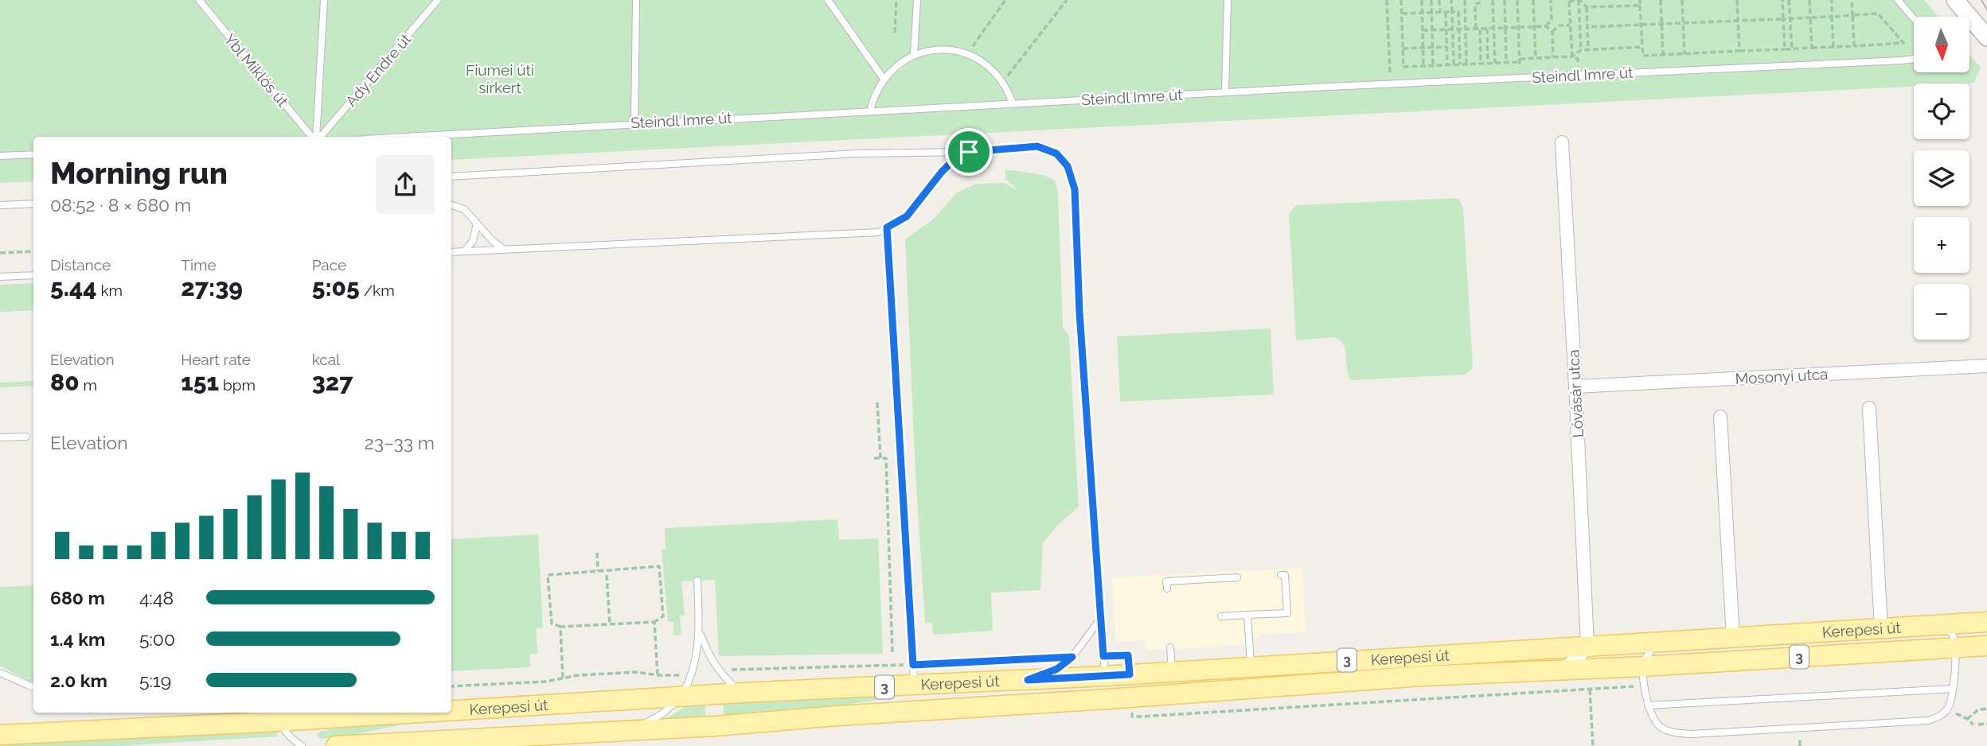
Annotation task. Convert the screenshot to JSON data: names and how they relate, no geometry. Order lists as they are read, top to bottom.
{
  "streets": {
    "main road": ["Kerepesi út", "3"],
    "street": ["Mosonyi utca", "Lóvásár utca"],
    "lane": ["Ybl Miklós út", "Ady Endre út", "Steindl Imre út"]
  },
  "crossings": [
    ["Mosonyi utca", "Lóvásár utca"],
    ["Lóvásár utca", "Kerepesi út"]
  ],
  "parks": ["Fiumei úti sírkert"],
  "north": "bottom",
  "page": {
    "map_buttons": ["+", "−"],
    "heading": ["Morning run", "08:52 · 8 × 680 m"],
    "stats": [
      ["Distance", "5.44 km"],
      ["Time", "27:39"],
      ["Pace", "5:05 /km"],
      ["Elevation", "80 m"],
      ["Heart rate", "151 bpm"],
      ["kcal", "327"]
    ],
    "chart": ["Elevation", "23–33 m"],
    "list": [
      {
        "name": "680 m",
        "note": "4:48"
      },
      {
        "name": "1.4 km",
        "note": "5:00"
      },
      {
        "name": "2.0 km",
        "note": "5:19"
      }
    ]
  }
}
